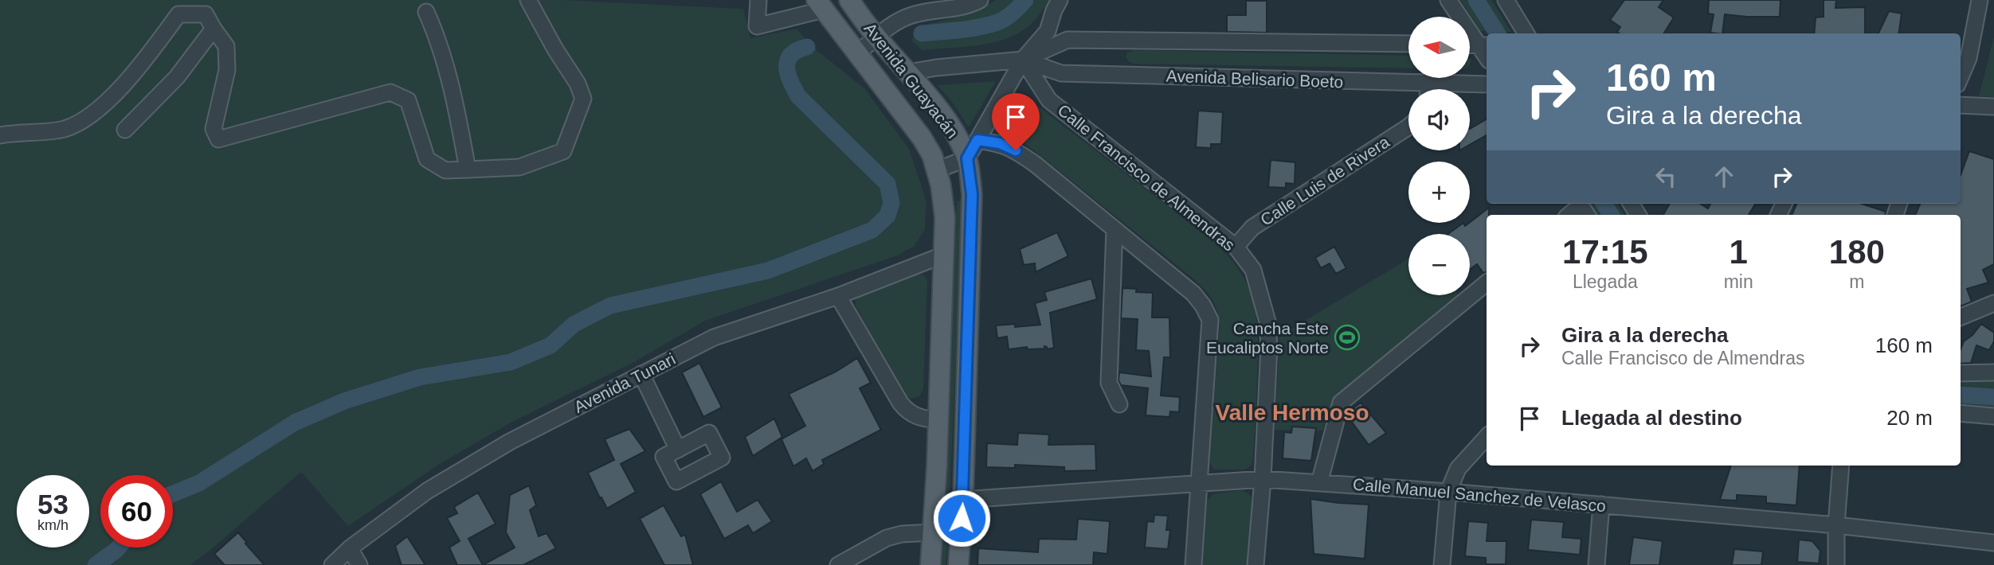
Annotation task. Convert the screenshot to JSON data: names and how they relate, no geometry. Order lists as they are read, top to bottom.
{
  "streets": {
    "main road": ["Avenida Guayacán"],
    "street": [
      "Avenida Belisario Boeto",
      "Calle Francisco de Almendras",
      "Calle Luis de Rivera",
      "Avenida Tunari",
      "Calle Manuel Sanchez de Velasco"
    ]
  },
  "crossings": [
    ["Avenida Belisario Boeto", "Avenida Guayacán"],
    ["Avenida Belisario Boeto", "Calle Francisco de Almendras"],
    ["Avenida Guayacán", "Avenida Tunari"],
    ["Avenida Guayacán", "Calle Manuel Sanchez de Velasco"],
    ["Calle Francisco de Almendras", "Calle Luis de Rivera"],
    ["Calle Francisco de Almendras", "Calle Manuel Sanchez de Velasco"]
  ],
  "districts": ["Valle Hermoso"],
  "places": {
    "sports": ["Cancha Este Eucaliptos Norte"]
  },
  "north": "left",
  "page": {
    "map_buttons": ["+", "−"],
    "turn": ["160 m", "Gira a la derecha"],
    "eta": [
      "17:15",
      "Llegada",
      "1",
      "min",
      "180",
      "m"
    ],
    "list": [
      {
        "name": "Gira a la derecha",
        "note": "Calle Francisco de Almendras",
        "value": "160 m"
      },
      {
        "name": "Llegada al destino",
        "value": "20 m"
      }
    ],
    "speed": "53 km/h",
    "limit": "60"
  }
}
